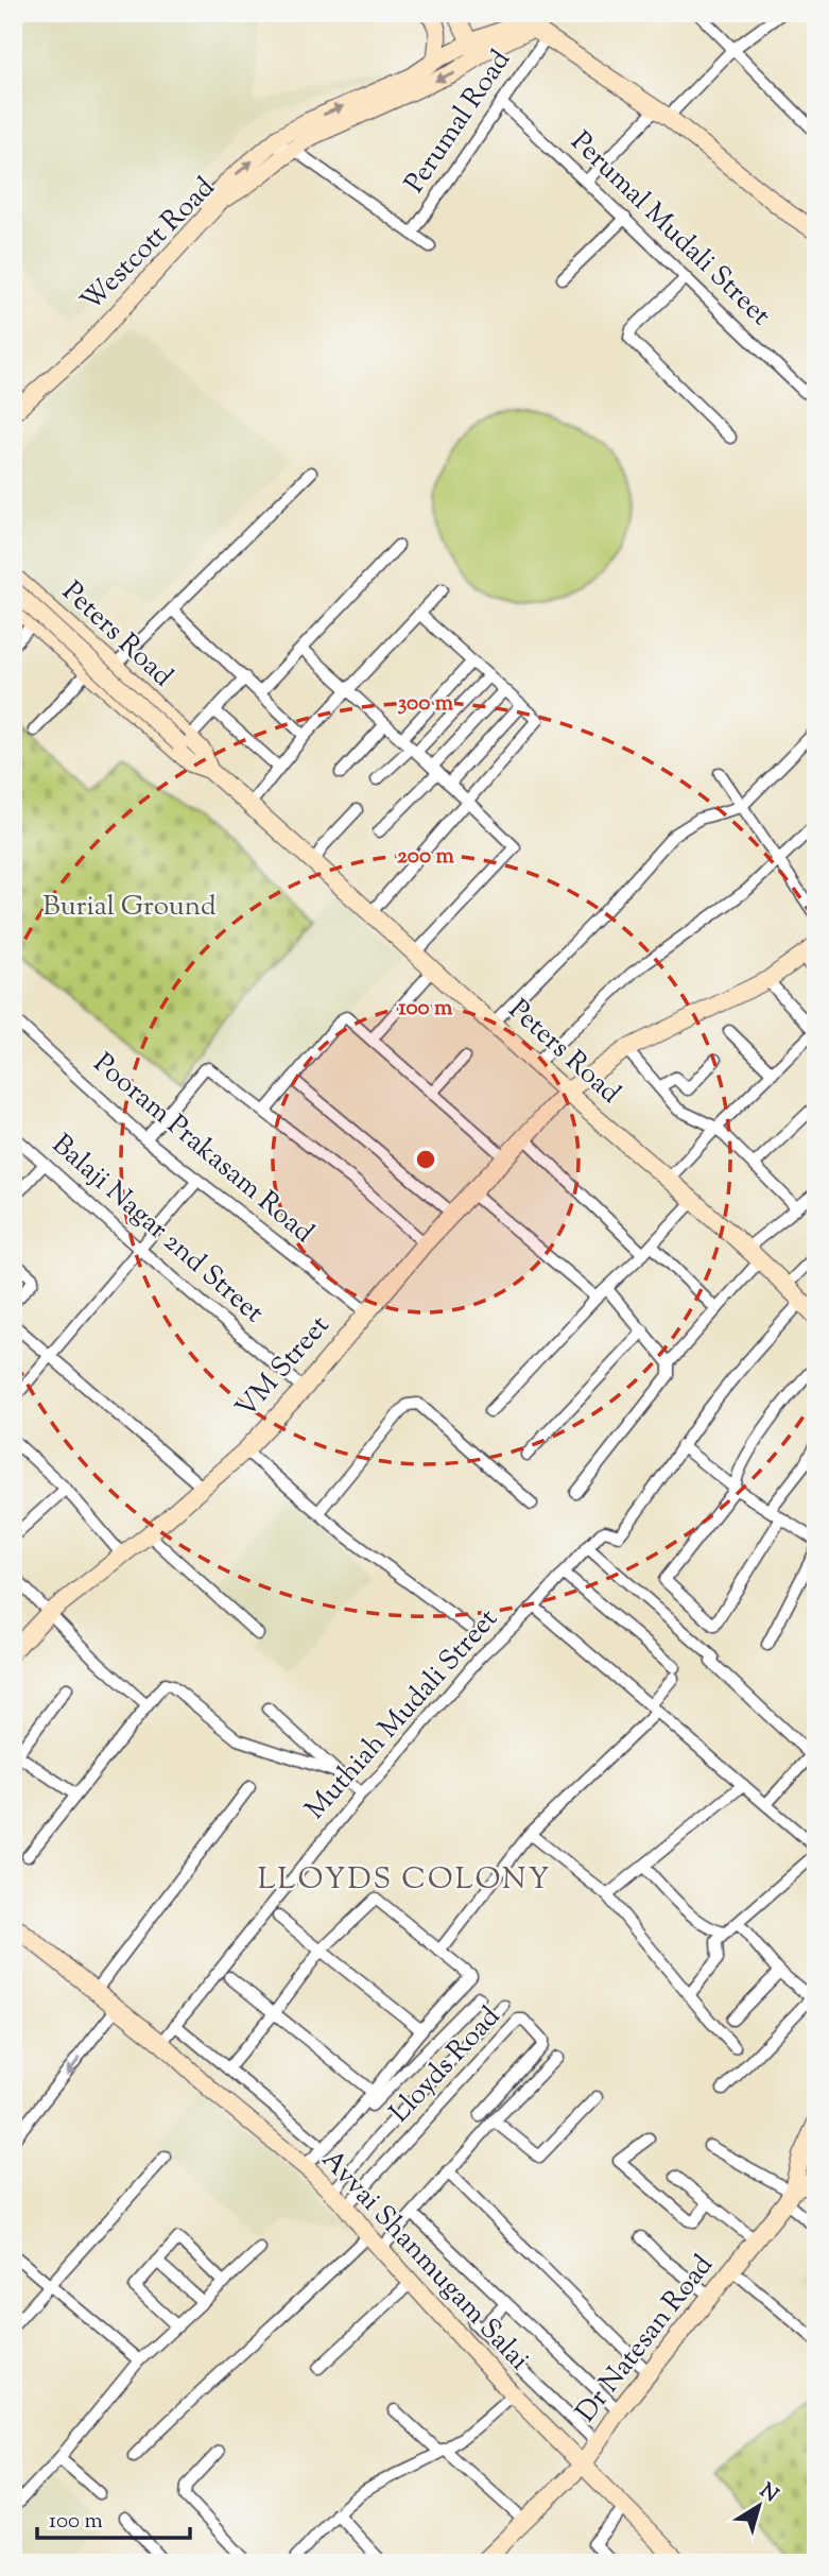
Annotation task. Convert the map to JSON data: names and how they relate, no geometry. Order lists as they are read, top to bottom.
{
  "streets": {
    "main road": [
      "Westcott Road",
      "Peters Road",
      "VM Street",
      "Avvai Shanmugam Salai",
      "Dr Natesan Road"
    ],
    "street": [
      "Perumal Road",
      "Perumal Mudali Street",
      "Pooram Prakasam Road",
      "Balaji Nagar 2nd Street",
      "Muthiah Mudali Street",
      "Lloyds Road"
    ]
  },
  "crossings": [
    ["Perumal Road", "Perumal Mudali Street"],
    ["Perumal Road", "Westcott Road"],
    ["Peters Road", "VM Street"],
    ["Pooram Prakasam Road", "VM Street"],
    ["Balaji Nagar 2nd Street", "VM Street"],
    ["Muthiah Mudali Street", "Avvai Shanmugam Salai"],
    ["Lloyds Road", "Avvai Shanmugam Salai"],
    ["Avvai Shanmugam Salai", "Dr Natesan Road"]
  ],
  "districts": ["LLOYDS COLONY"],
  "parks": ["Burial Ground"],
  "scale_bar": "100 m",
  "north": "top right",
  "rings": ["300 m", "200 m", "100 m"]
}
